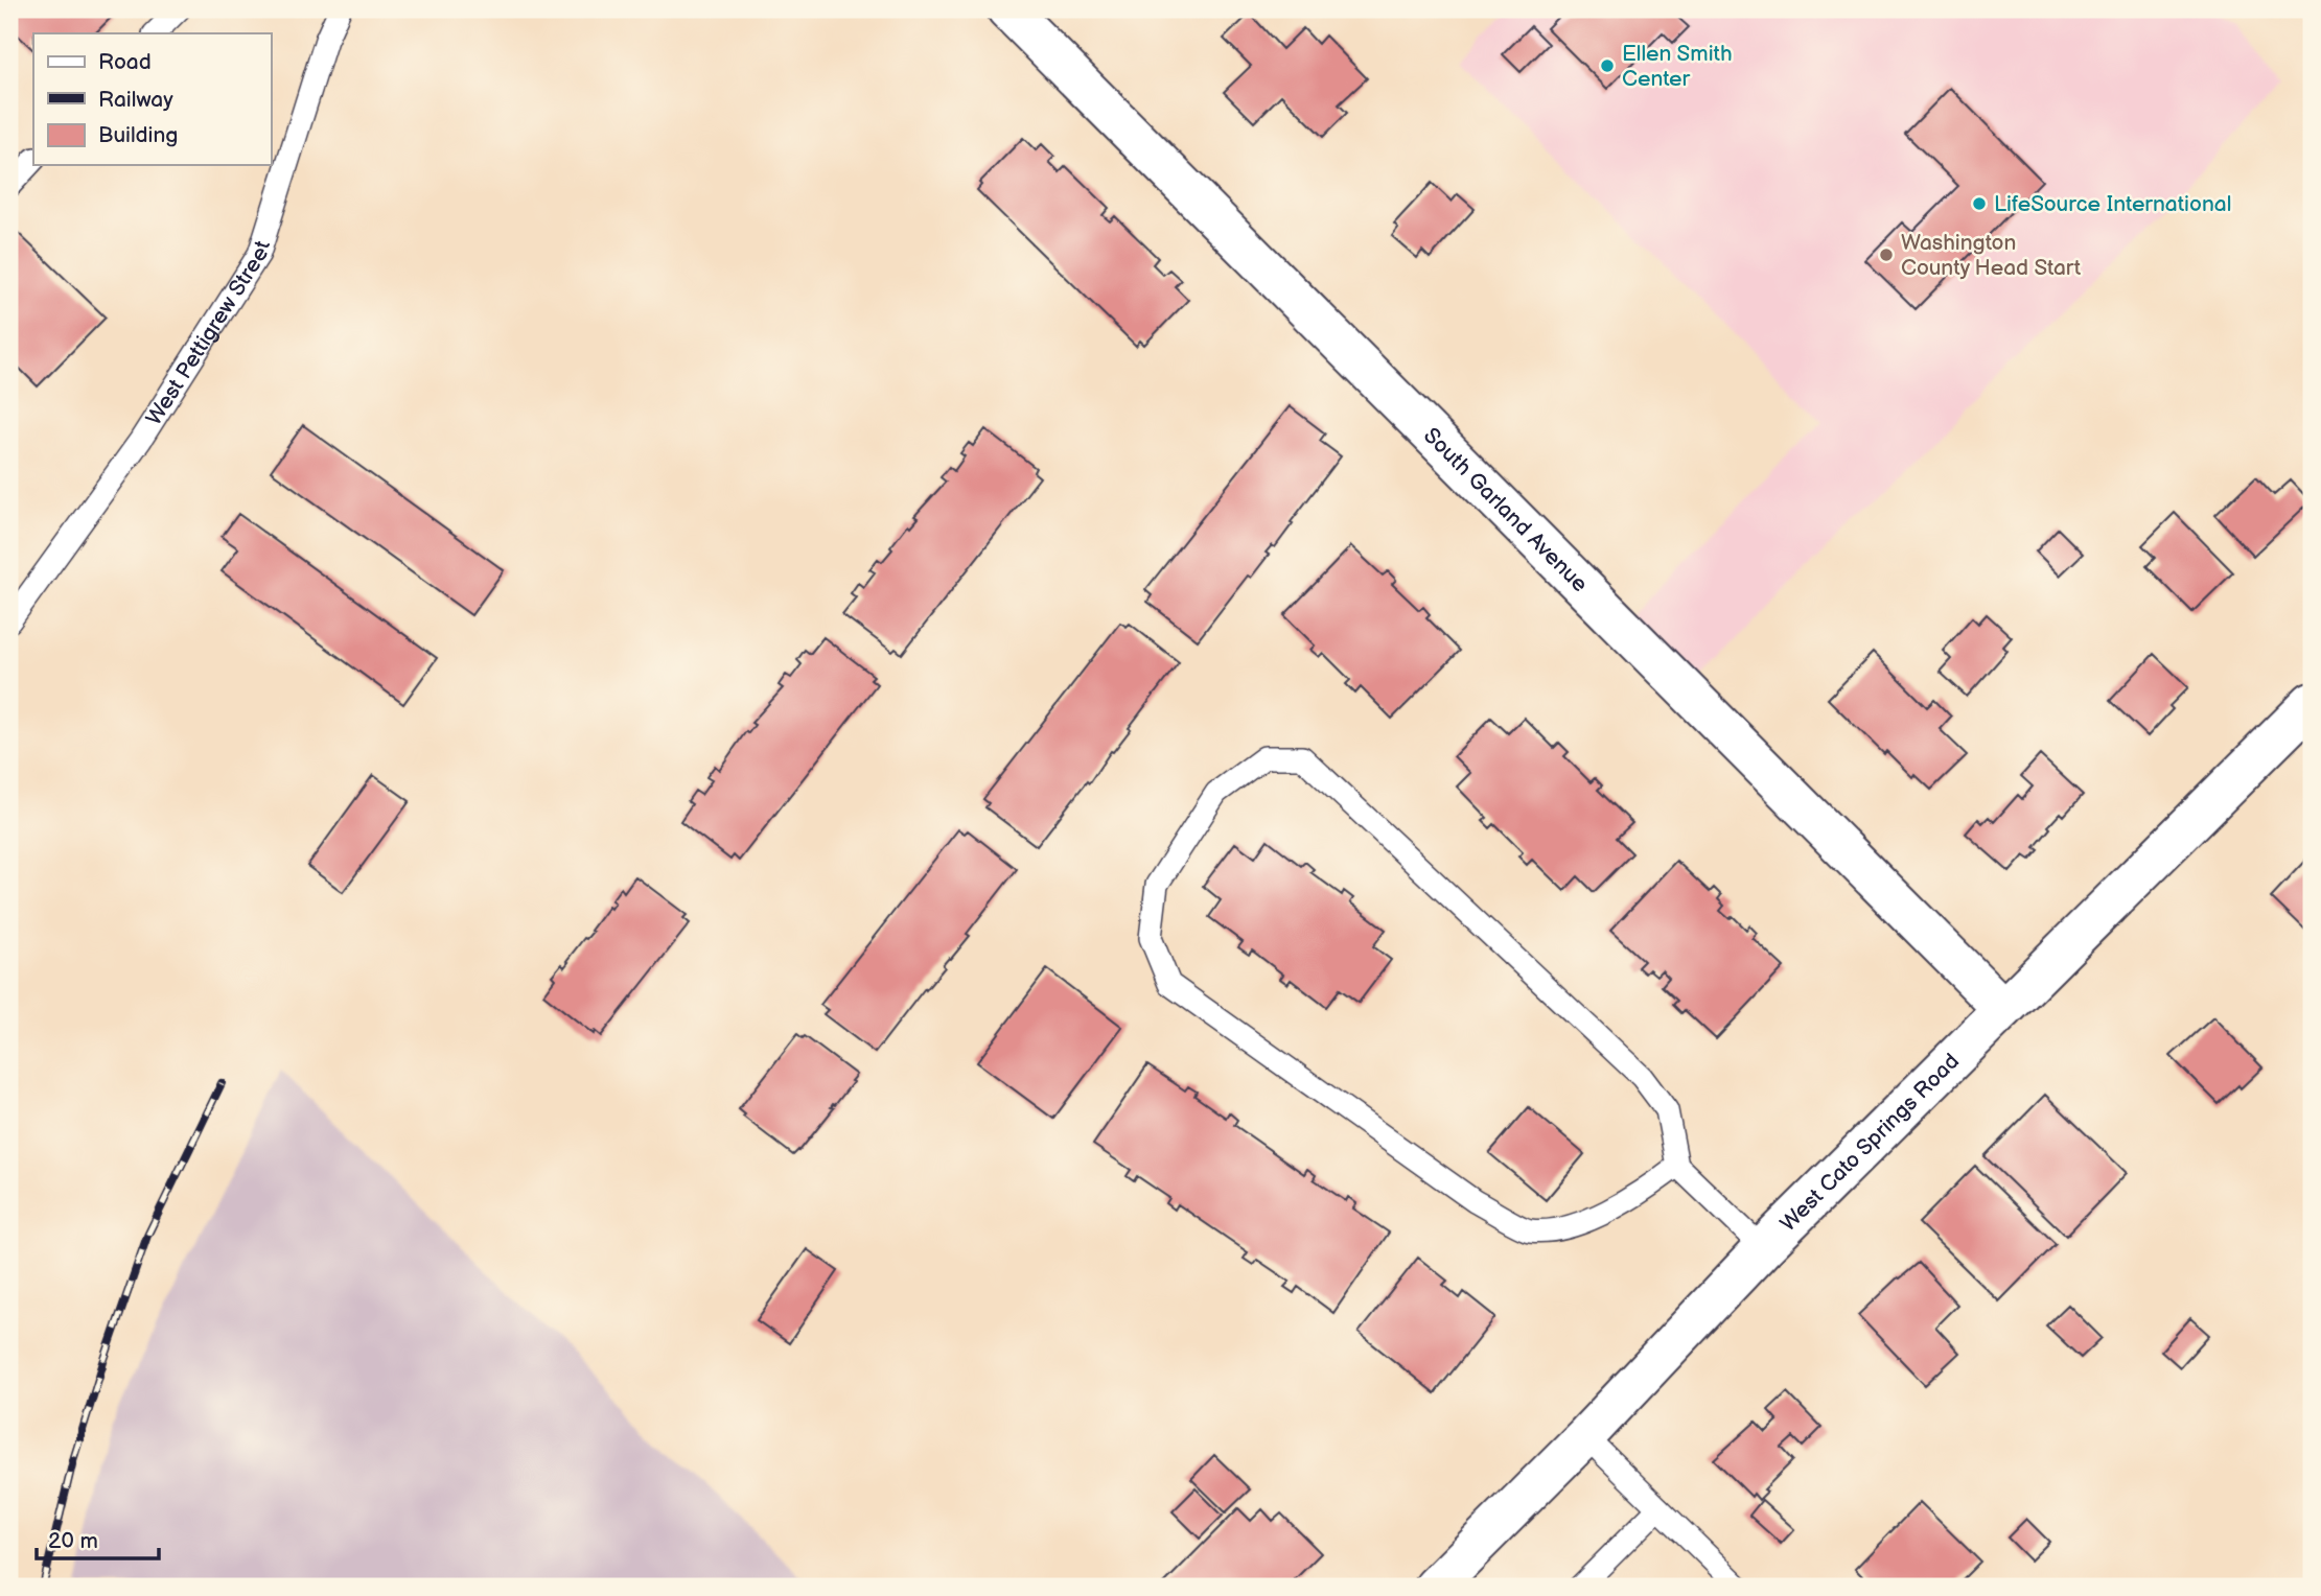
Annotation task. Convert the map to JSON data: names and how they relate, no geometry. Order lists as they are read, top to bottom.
{
  "streets": {
    "street": ["South Garland Avenue", "West Cato Springs Road"],
    "lane": ["West Pettigrew Street"]
  },
  "crossings": [
    ["South Garland Avenue", "West Cato Springs Road"]
  ],
  "places": ["Ellen Smith Center", "LifeSource International", "Washington County Head Start"],
  "legend": ["Road", "Railway", "Building"],
  "scale_bar": "20 m"
}
